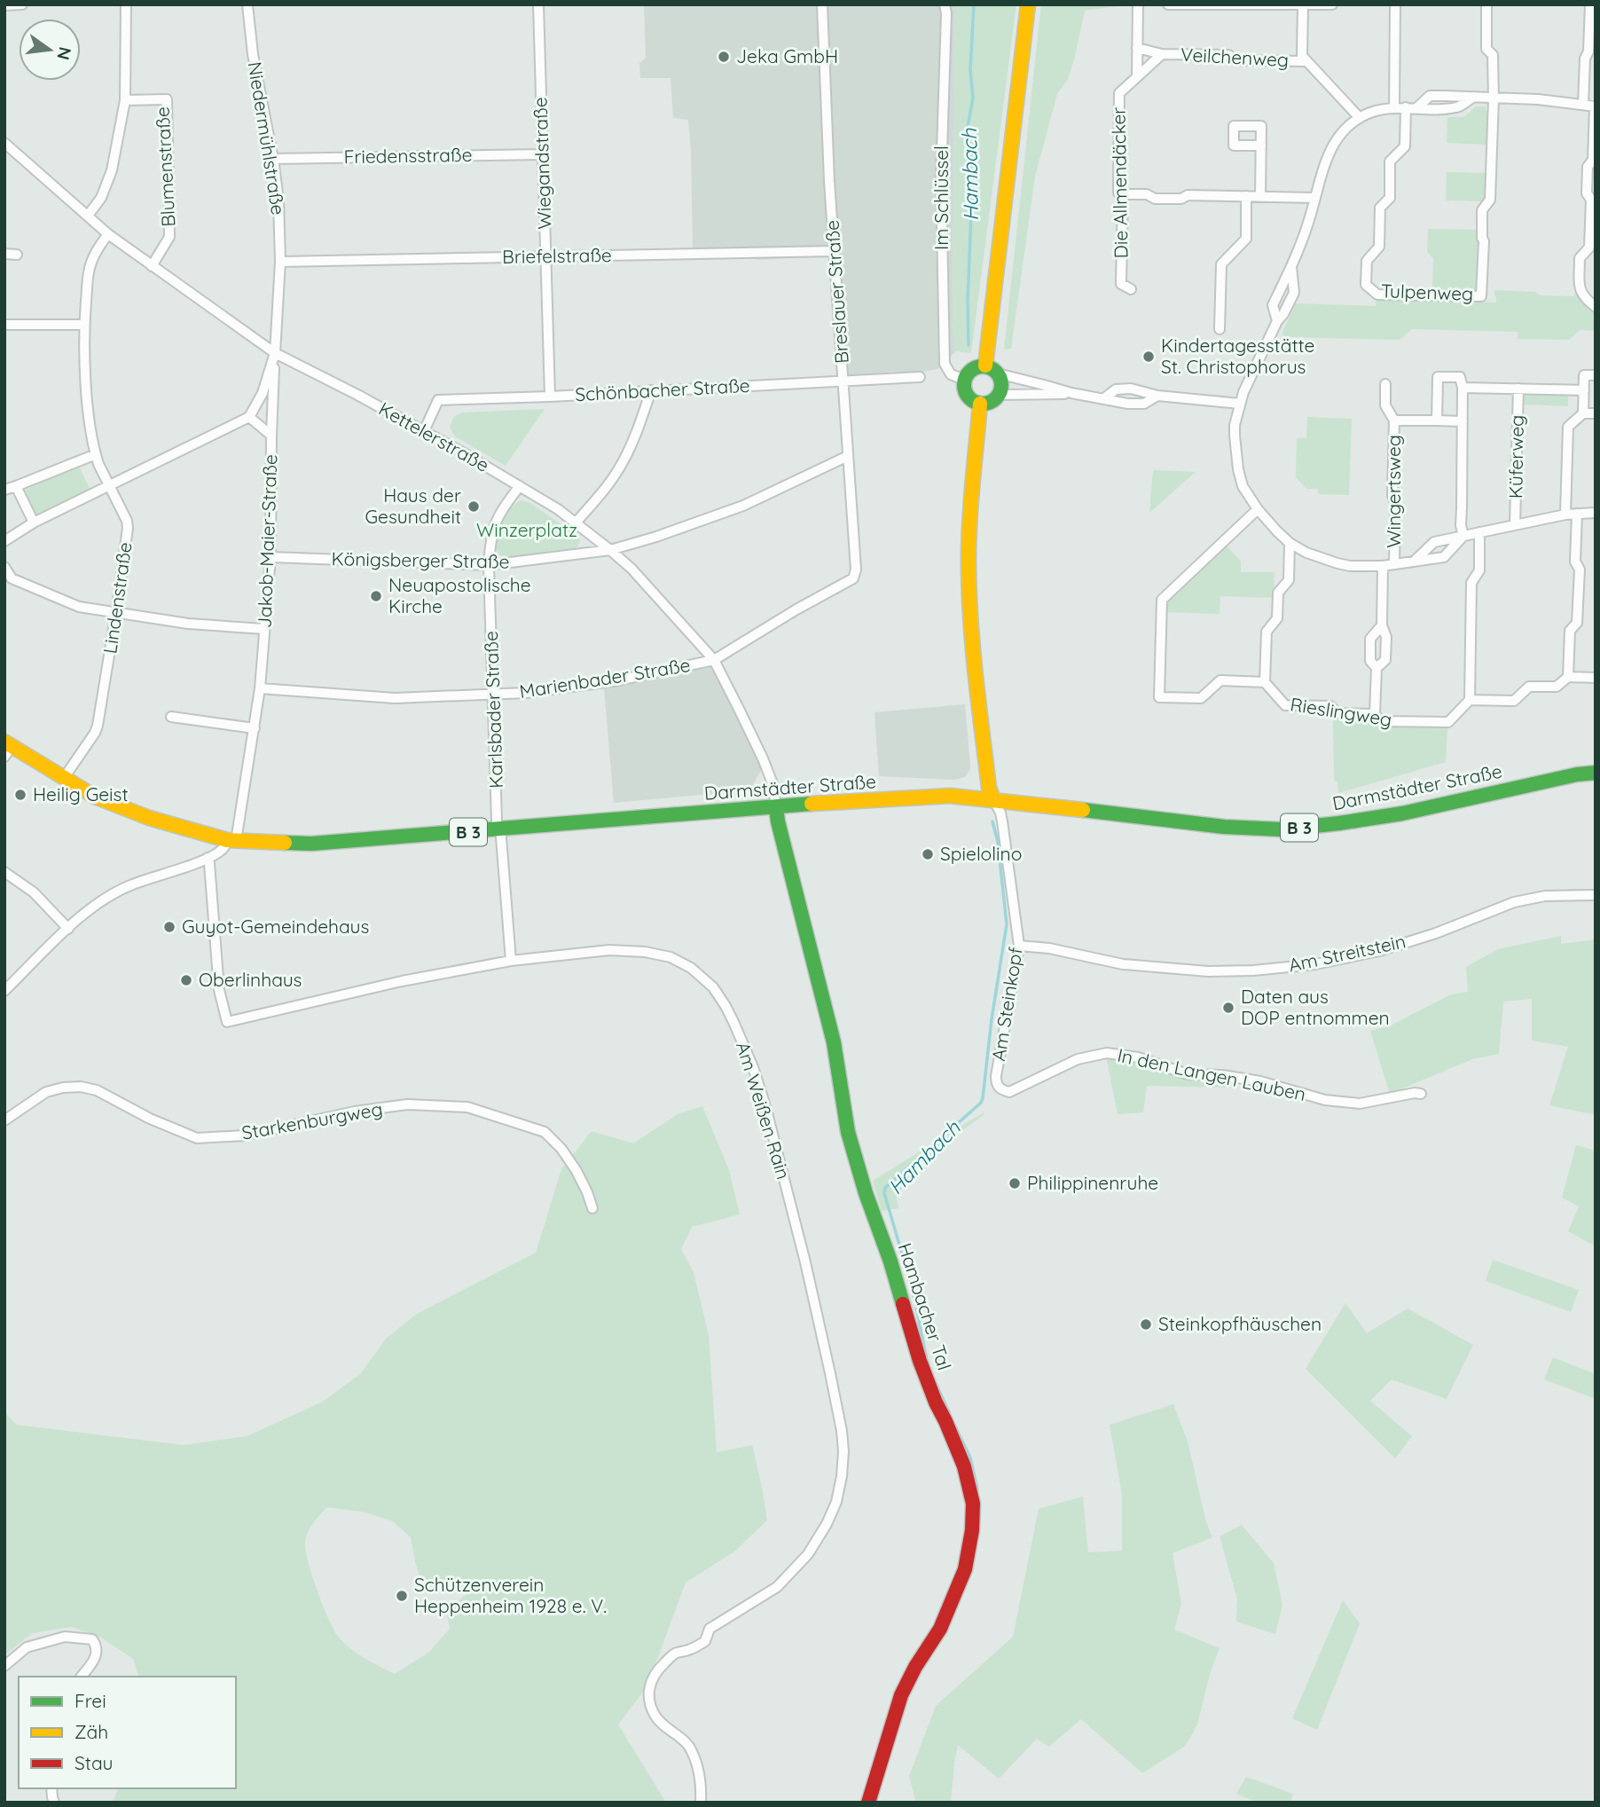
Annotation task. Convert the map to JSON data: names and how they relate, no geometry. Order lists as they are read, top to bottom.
{
  "streets": {
    "street": [
      "Veilchenweg",
      "Niedermühlstraße",
      "Friedensstraße",
      "Wiegandstraße",
      "Blumenstraße",
      "Die Allmendäcker",
      "Im Schlüssel",
      "Briefelstraße",
      "Breslauer Straße",
      "Tulpenweg",
      "Schönbacher Straße",
      "Kettelerstraße",
      "Küferweg",
      "Wingertsweg",
      "Jakob-Maier-Straße",
      "Königsberger Straße",
      "Lindenstraße",
      "Marienbader Straße",
      "Karlsbader Straße",
      "Rieslingweg",
      "Darmstädter Straße",
      "B 3",
      "Am Streitstein",
      "Am Steinkopf",
      "In den Langen Lauben",
      "Am Weißen Rain",
      "Starkenburgweg",
      "Hambacher Tal"
    ]
  },
  "crossings": [
    ["Veilchenweg", "Die Allmendäcker"],
    ["Niedermühlstraße", "Friedensstraße"],
    ["Niedermühlstraße", "Briefelstraße"],
    ["Niedermühlstraße", "Kettelerstraße"],
    ["Niedermühlstraße", "Jakob-Maier-Straße"],
    ["Friedensstraße", "Wiegandstraße"],
    ["Wiegandstraße", "Briefelstraße"],
    ["Wiegandstraße", "Schönbacher Straße"],
    ["Blumenstraße", "Kettelerstraße"],
    ["Briefelstraße", "Breslauer Straße"],
    ["Breslauer Straße", "Schönbacher Straße"],
    ["Breslauer Straße", "Königsberger Straße"],
    ["Breslauer Straße", "Marienbader Straße"],
    ["Schönbacher Straße", "Kettelerstraße"],
    ["Kettelerstraße", "Jakob-Maier-Straße"],
    ["Kettelerstraße", "Königsberger Straße"],
    ["Kettelerstraße", "Lindenstraße"],
    ["Kettelerstraße", "Marienbader Straße"],
    ["Kettelerstraße", "Karlsbader Straße"],
    ["Kettelerstraße", "Darmstädter Straße"],
    ["Kettelerstraße", "Hambacher Tal"],
    ["Jakob-Maier-Straße", "Königsberger Straße"],
    ["Jakob-Maier-Straße", "Marienbader Straße"],
    ["Jakob-Maier-Straße", "Darmstädter Straße"],
    ["Königsberger Straße", "Karlsbader Straße"],
    ["Lindenstraße", "Darmstädter Straße"],
    ["Marienbader Straße", "Karlsbader Straße"],
    ["Karlsbader Straße", "Darmstädter Straße"],
    ["Karlsbader Straße", "Am Weißen Rain"],
    ["Darmstädter Straße", "Am Steinkopf"],
    ["Darmstädter Straße", "Hambacher Tal"],
    ["Am Streitstein", "Am Steinkopf"],
    ["Am Steinkopf", "In den Langen Lauben"]
  ],
  "water": ["Hambach"],
  "parks": ["Winzerplatz"],
  "places": [
    "Jeka GmbH",
    "Kindertagesstätte St. Christophorus",
    "Haus der Gesundheit",
    "Neuapostolische Kirche",
    "Heilig Geist",
    "Spielolino",
    "Guyot-Gemeindehaus",
    "Oberlinhaus",
    "Daten aus DOP entnommen",
    "Philippinenruhe",
    "Steinkopfhäuschen",
    "Schützenverein Heppenheim 1928 e. V."
  ],
  "legend": ["Frei", "Zäh", "Stau"],
  "north": "right"
}
